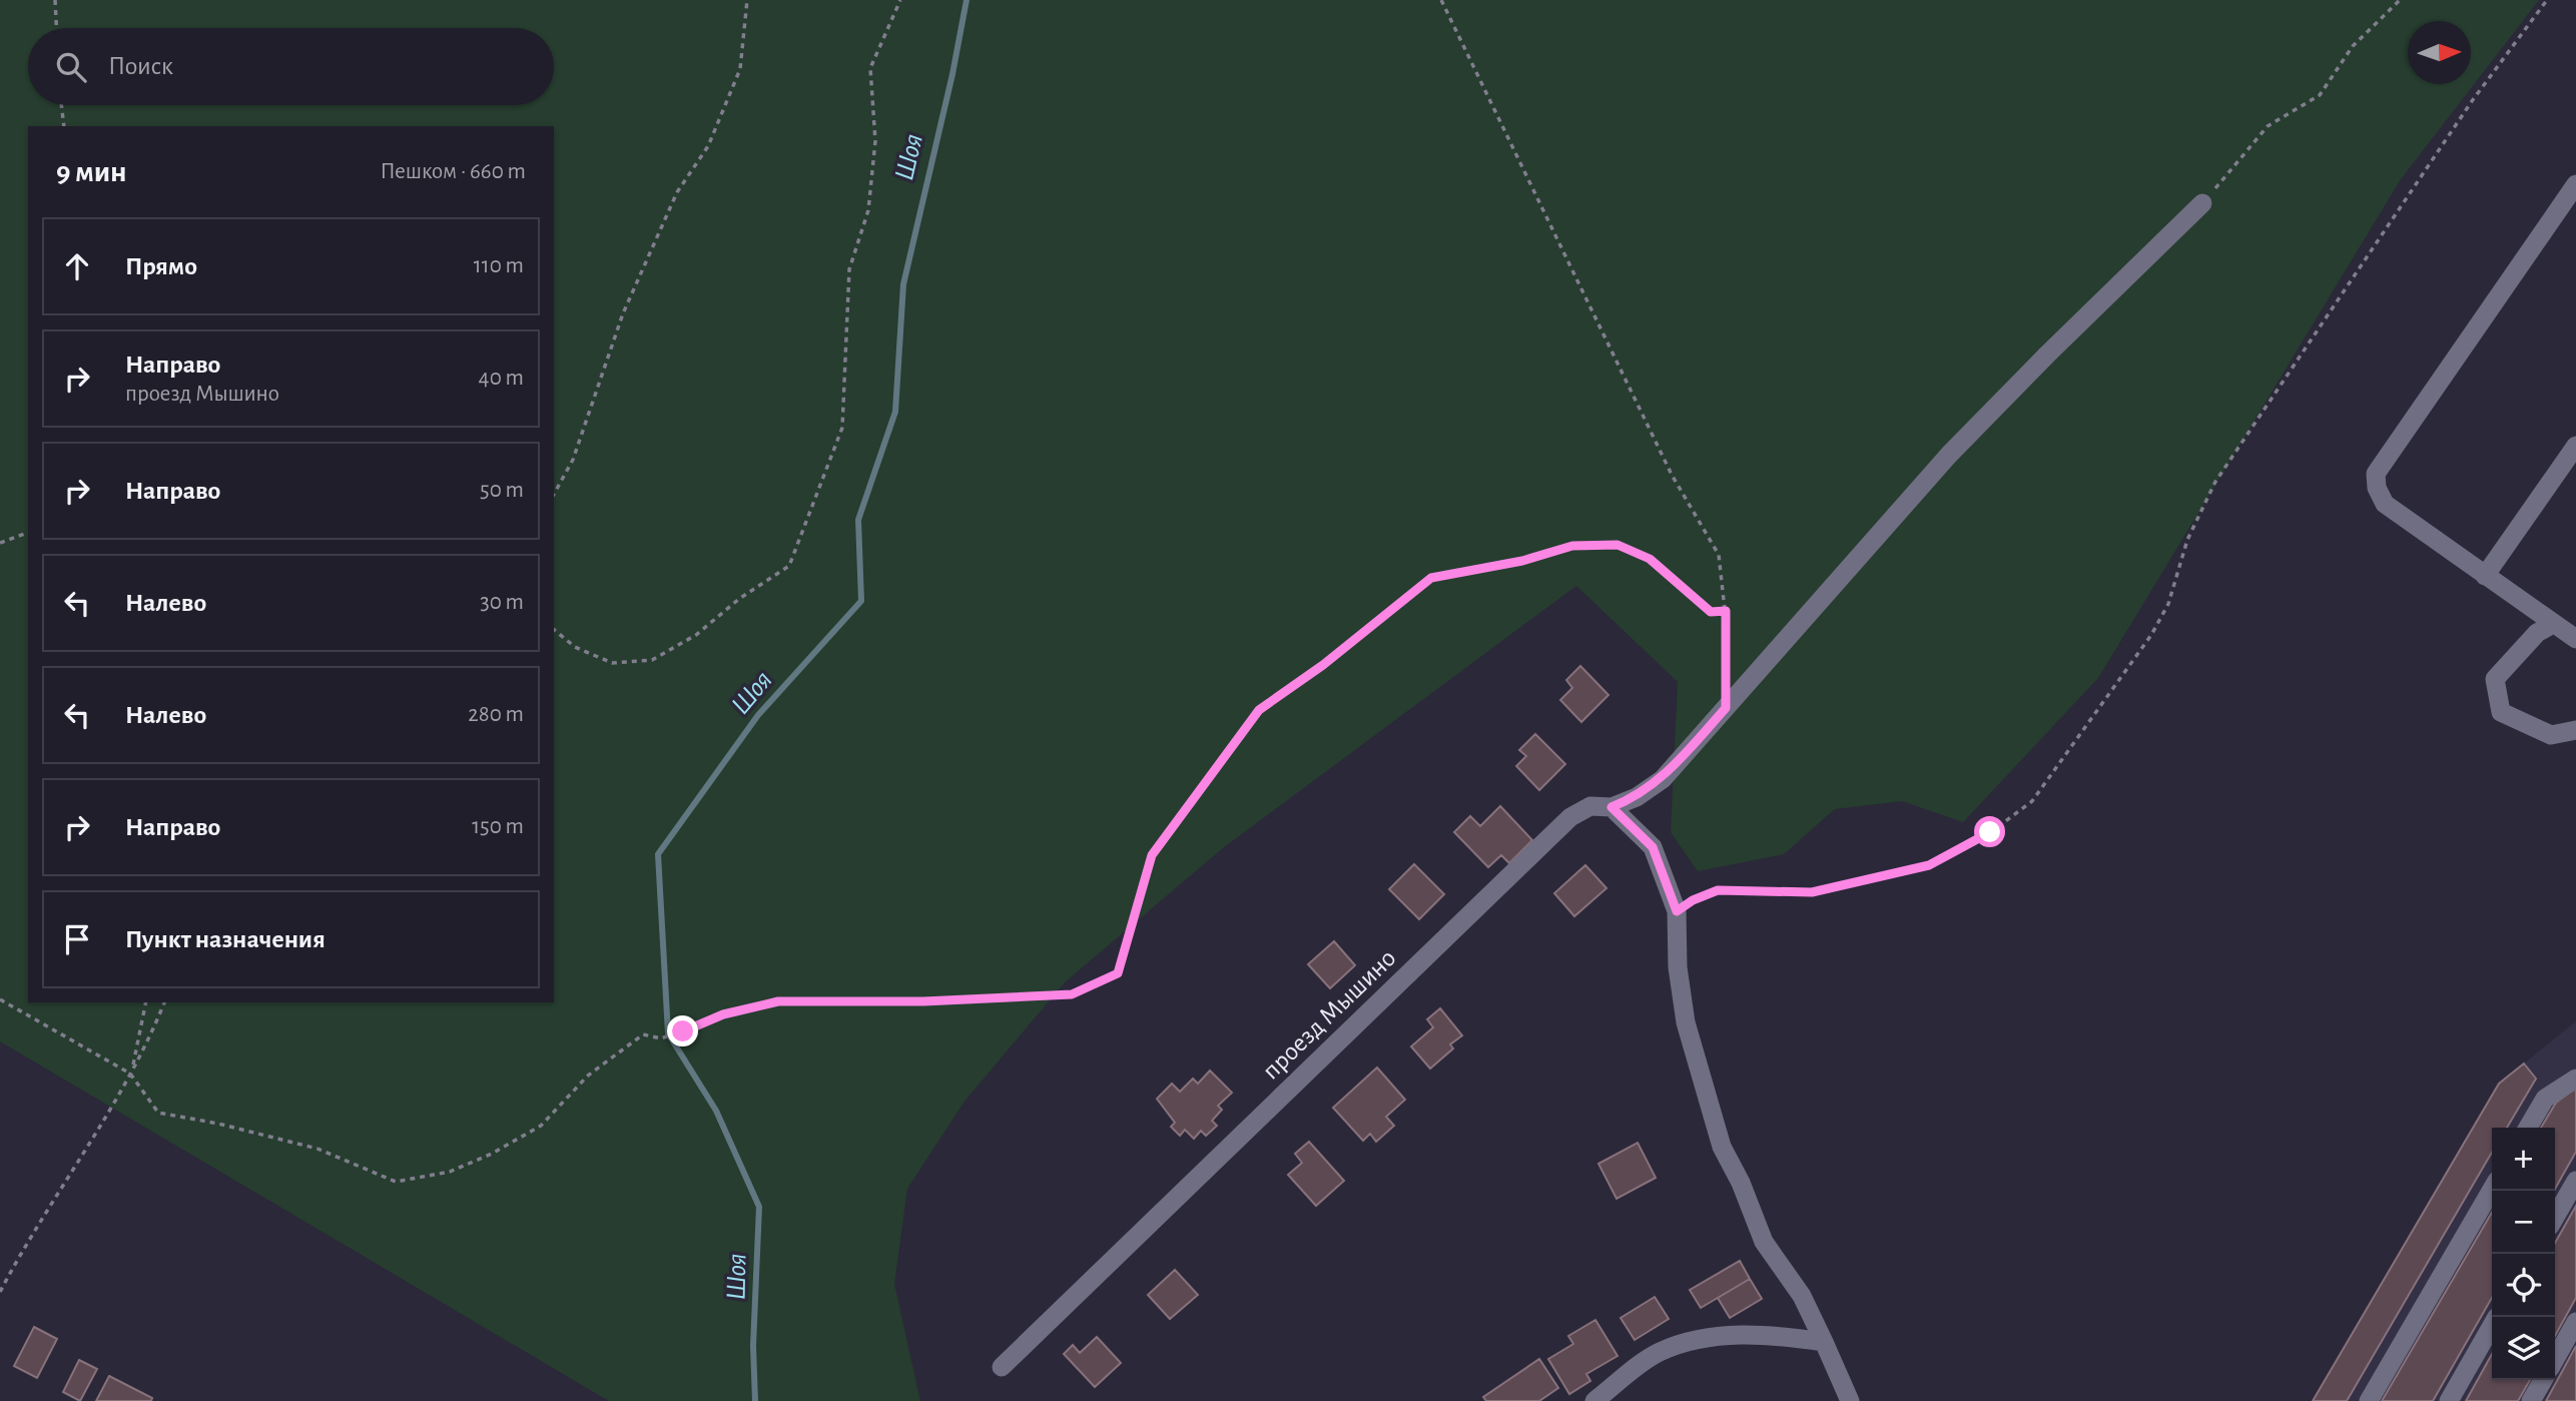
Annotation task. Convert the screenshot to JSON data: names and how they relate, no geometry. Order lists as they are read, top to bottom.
{
  "streets": {
    "street": ["проезд Мышино"]
  },
  "water": ["Шоя"],
  "north": "right",
  "page": {
    "search": "Поиск",
    "heading": ["9 мин", "Пешком · 660 m"],
    "list": [
      ["Прямо", "110 m"],
      ["Направо", "проезд Мышино", "40 m"],
      ["Направо", "50 m"],
      ["Налево", "30 m"],
      ["Налево", "280 m"],
      ["Направо", "150 m"],
      "Пункт назначения"
    ],
    "map_buttons": ["+", "−"]
  }
}
